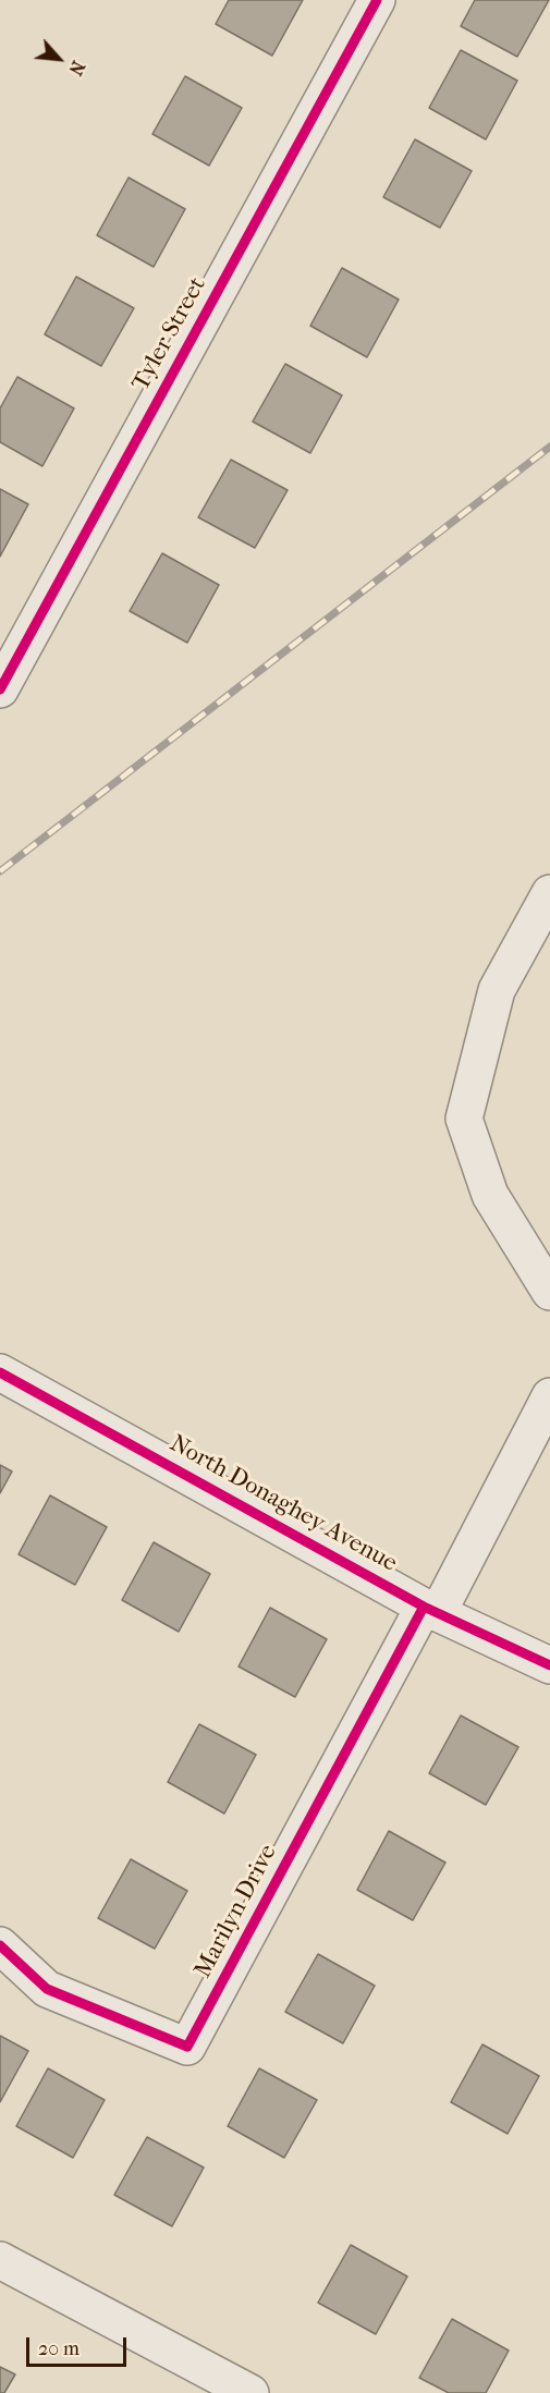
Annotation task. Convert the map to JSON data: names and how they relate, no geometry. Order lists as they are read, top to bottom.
{
  "streets": {
    "street": ["Tyler Street", "North Donaghey Avenue", "Marilyn Drive"]
  },
  "crossings": [
    ["North Donaghey Avenue", "Marilyn Drive"]
  ],
  "scale_bar": "20 m",
  "north": "bottom right"
}
